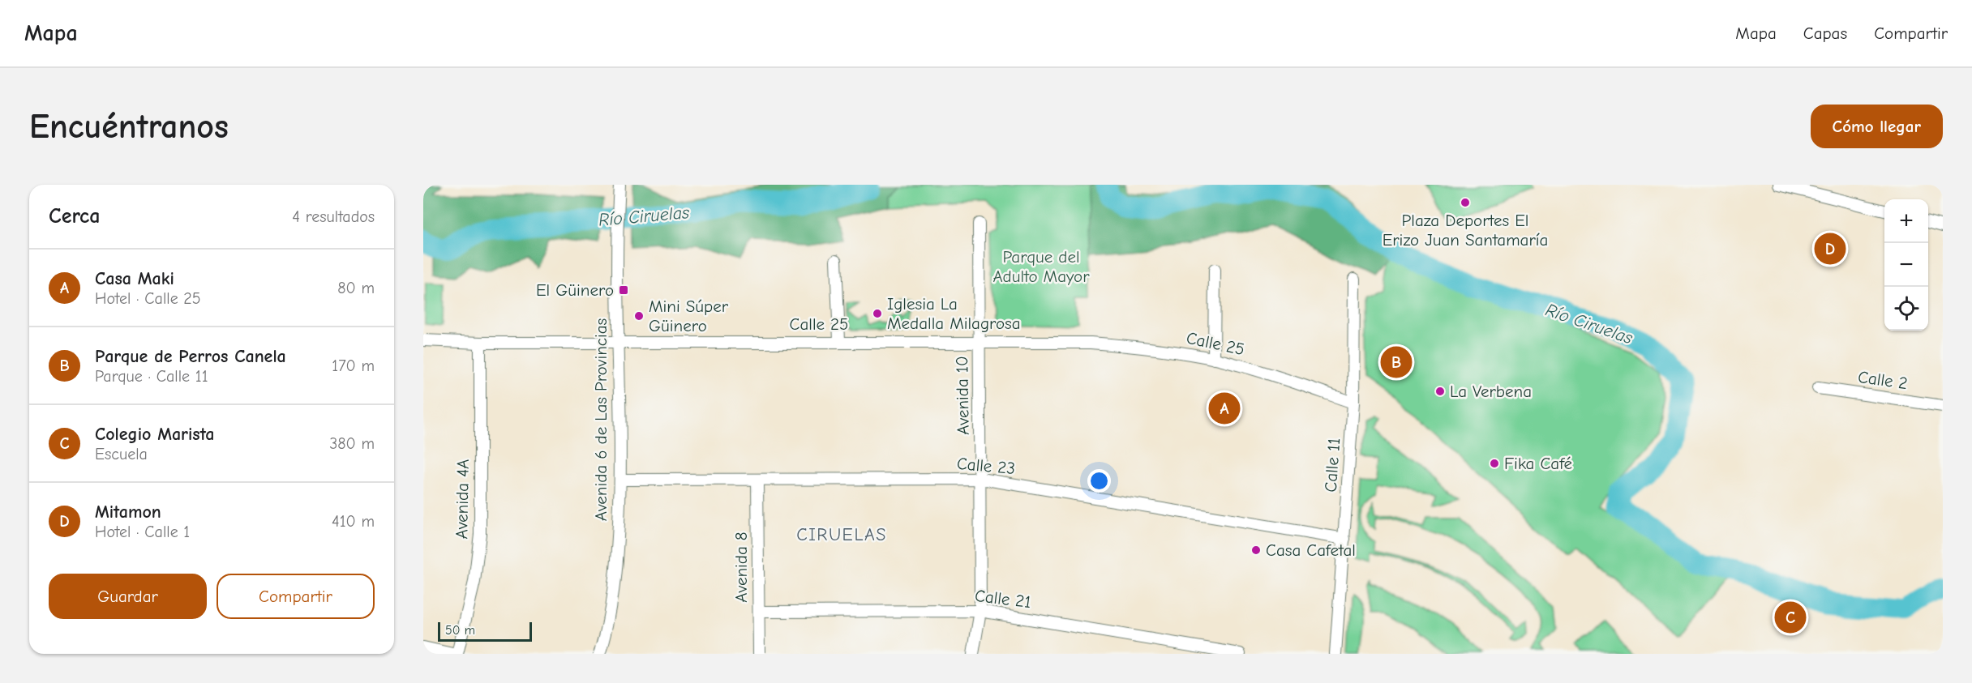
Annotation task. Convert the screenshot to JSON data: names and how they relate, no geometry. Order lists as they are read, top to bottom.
{
  "streets": {
    "street": [
      "Calle 25",
      "Calle 2",
      "Avenida 10",
      "Avenida 6 de Las Provincias",
      "Calle 11",
      "Calle 23",
      "Avenida 4A",
      "Avenida 8",
      "Calle 21"
    ]
  },
  "crossings": [
    ["Calle 25", "Avenida 10"],
    ["Calle 25", "Avenida 6 de Las Provincias"],
    ["Calle 25", "Calle 11"],
    ["Calle 25", "Avenida 4A"],
    ["Avenida 10", "Calle 23"],
    ["Avenida 10", "Calle 21"],
    ["Avenida 6 de Las Provincias", "Calle 23"],
    ["Calle 11", "Calle 23"],
    ["Calle 23", "Avenida 8"],
    ["Avenida 8", "Calle 21"]
  ],
  "districts": ["CIRUELAS"],
  "water": ["Río Ciruelas"],
  "parks": ["Parque del Adulto Mayor"],
  "places": {
    "other": [
      "Plaza Deportes El Erizo Juan Santamaría",
      "Iglesia La Medalla Milagrosa",
      "Mini Súper Güinero",
      "La Verbena",
      "Fika Café",
      "Casa Cafetal"
    ],
    "transit": ["El Güinero"]
  },
  "scale_bar": "50 m",
  "page": {
    "header": "Mapa",
    "nav": ["Mapa", "Capas", "Compartir"],
    "buttons": [
      "Cómo llegar",
      ["Guardar", "Compartir"]
    ],
    "title": "Encuéntranos",
    "heading": ["Cerca", "4 resultados"],
    "map_buttons": ["+", "−"],
    "pins": [
      "D",
      "B",
      "A",
      "C"
    ],
    "list": [
      {
        "mark": "A",
        "name": "Casa Maki",
        "note": "Hotel · Calle 25",
        "value": "80 m"
      },
      {
        "mark": "B",
        "name": "Parque de Perros Canela",
        "note": "Parque · Calle 11",
        "value": "170 m"
      },
      {
        "mark": "C",
        "name": "Colegio Marista",
        "note": "Escuela",
        "value": "380 m"
      },
      {
        "mark": "D",
        "name": "Mitamon",
        "note": "Hotel · Calle 1",
        "value": "410 m"
      }
    ],
    "scale": "50 m"
  }
}
